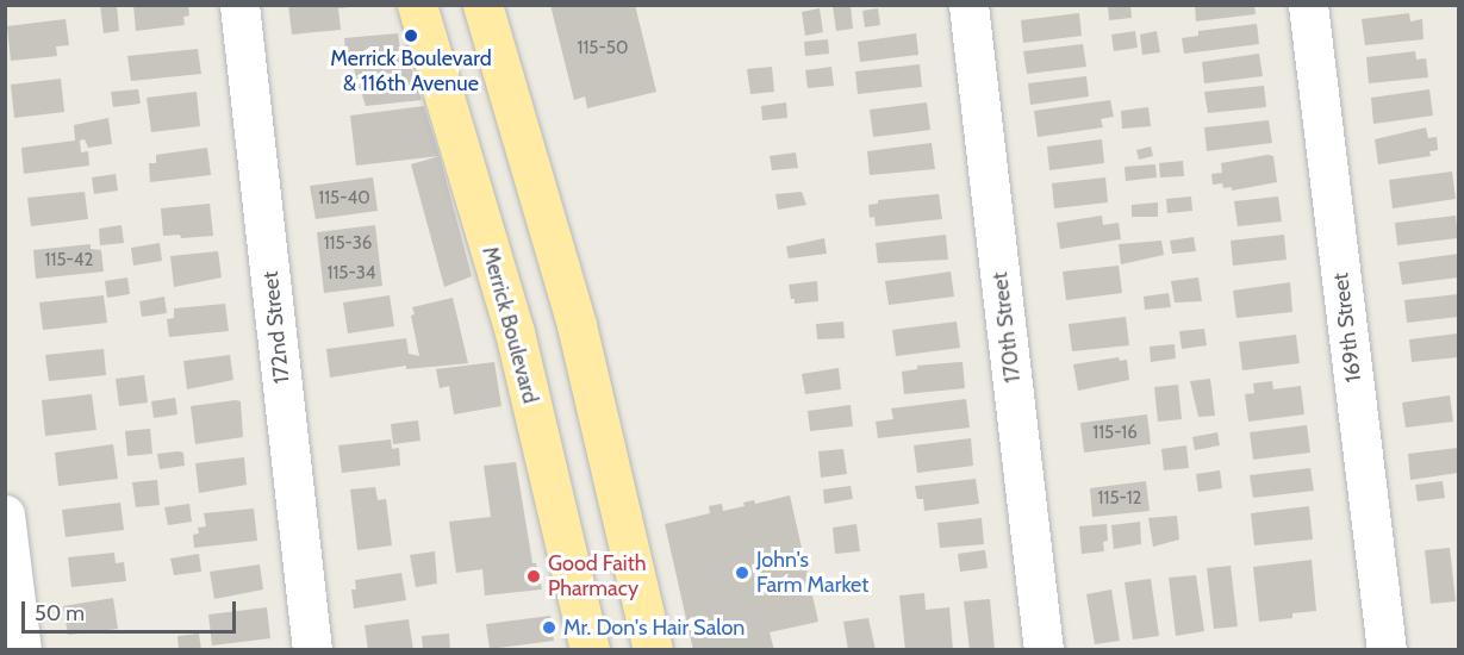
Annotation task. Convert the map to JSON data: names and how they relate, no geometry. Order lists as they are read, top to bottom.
{
  "streets": {
    "main road": ["Merrick Boulevard"],
    "street": ["172nd Street", "170th Street", "169th Street"]
  },
  "places": [
    "Merrick Boulevard & 116th Avenue",
    "John's Farm Market",
    "Good Faith Pharmacy",
    "Mr. Don's Hair Salon"
  ],
  "house_numbers": [
    "115-50",
    "115-40",
    "115-36",
    "115-42",
    "115-34",
    "115-16",
    "115-12"
  ],
  "scale_bar": "50 m"
}
